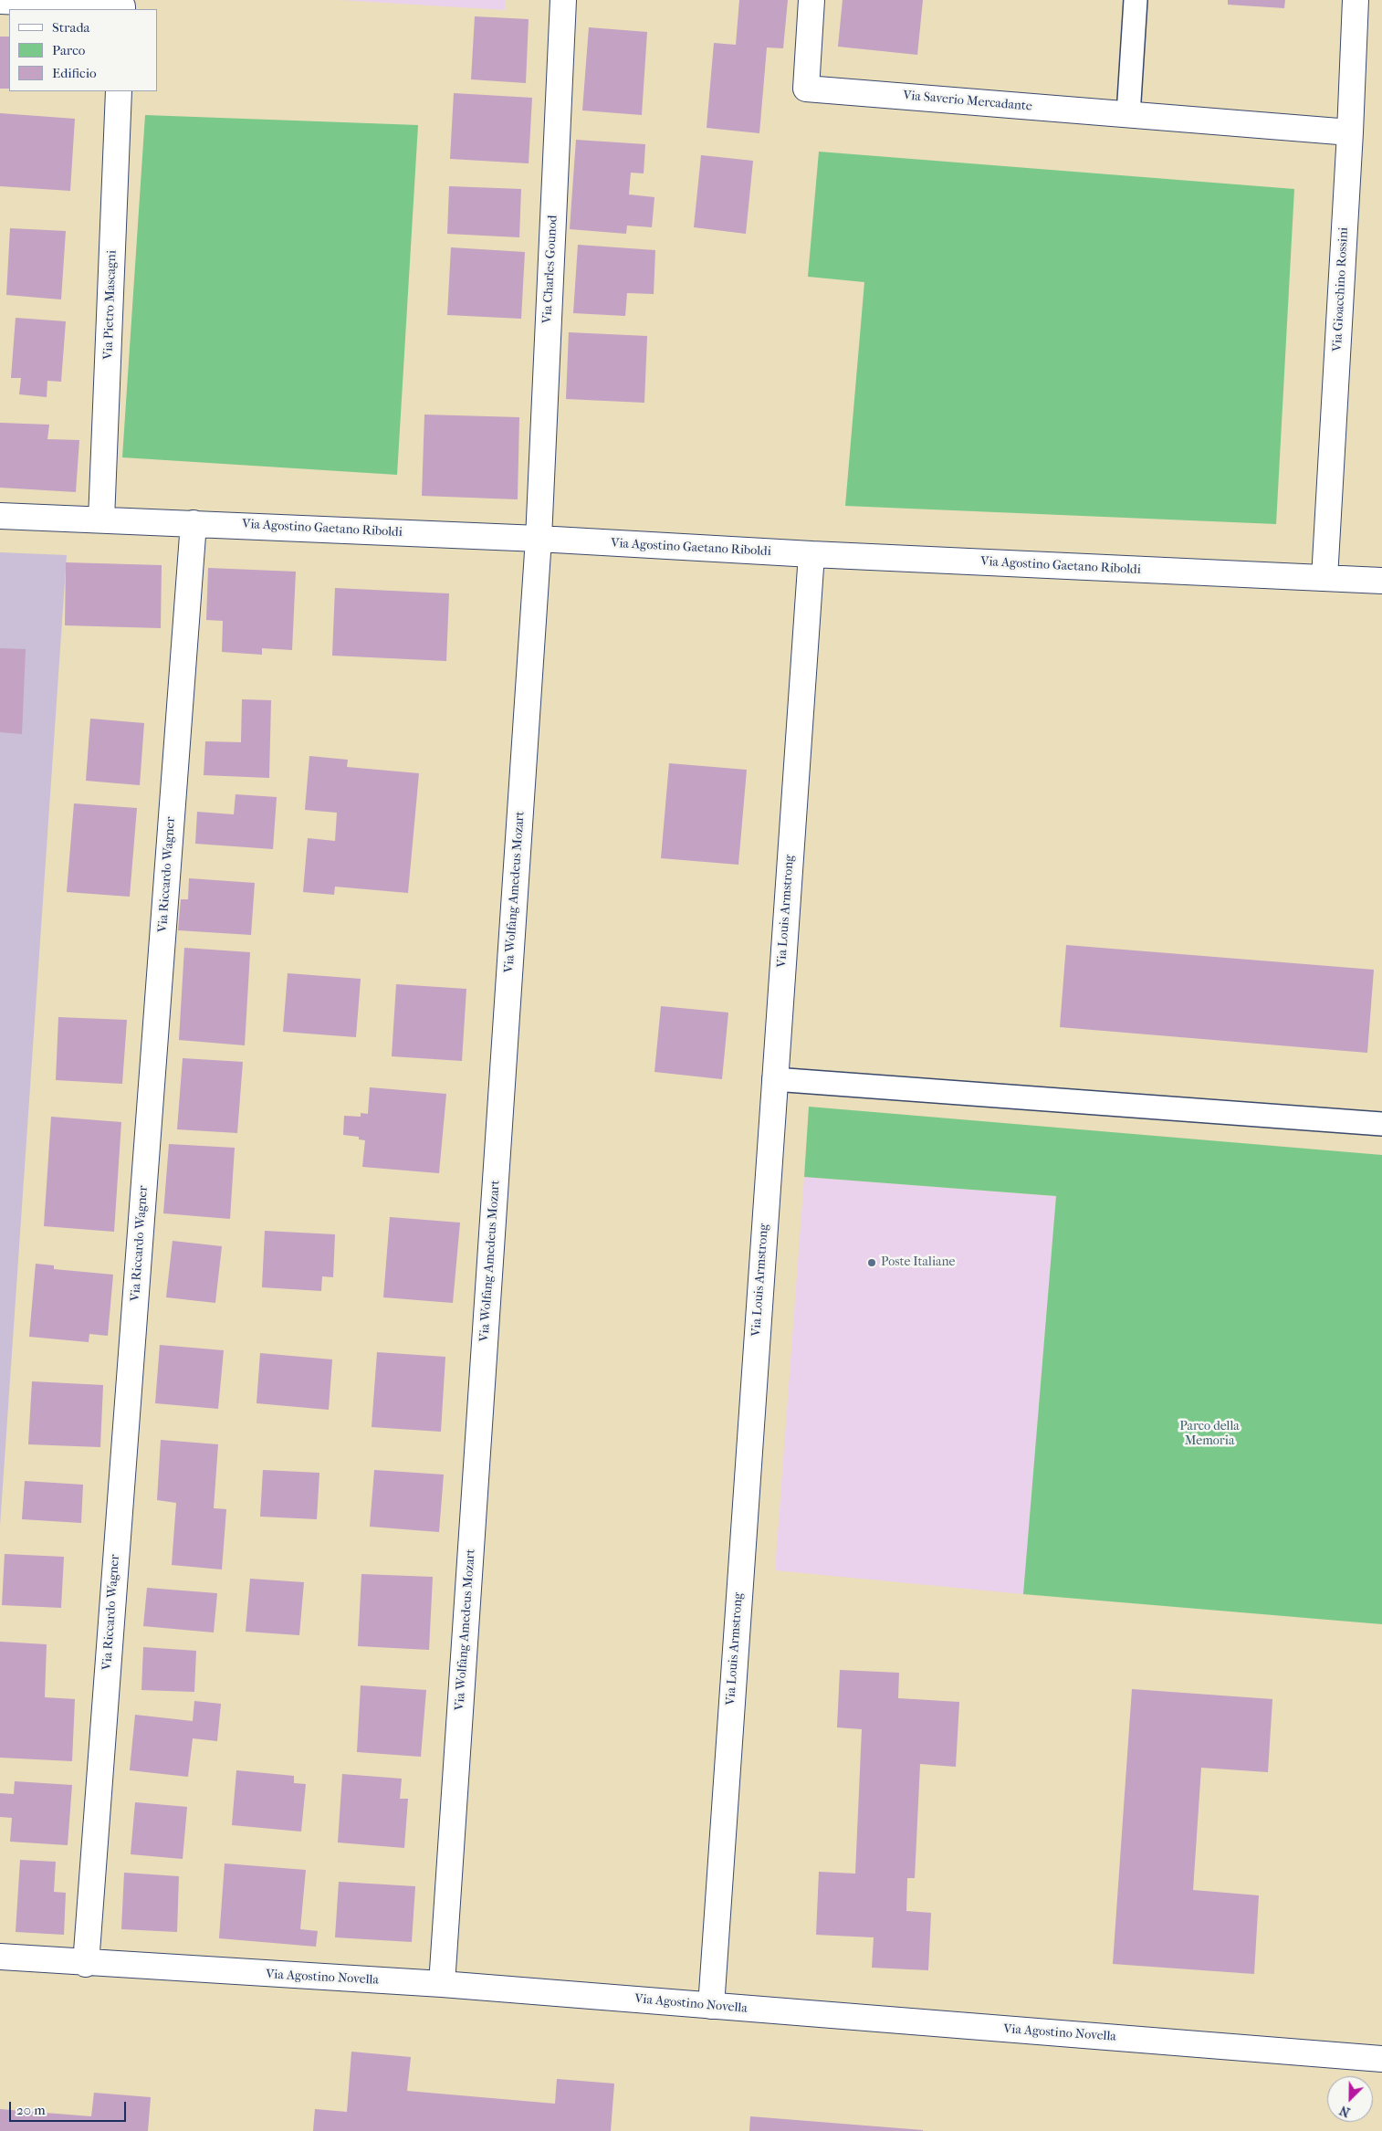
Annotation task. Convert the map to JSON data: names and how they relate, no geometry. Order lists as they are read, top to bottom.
{
  "streets": {
    "street": [
      "Via Saverio Mercadante",
      "Via Charles Gounod",
      "Via Gioacchino Rossini",
      "Via Pietro Mascagni",
      "Via Agostino Gaetano Riboldi",
      "Via Riccardo Wagner",
      "Via Wolfang Amedeus Mozart",
      "Via Louis Armstrong",
      "Via Agostino Novella"
    ]
  },
  "crossings": [
    ["Via Saverio Mercadante", "Via Gioacchino Rossini"],
    ["Via Charles Gounod", "Via Agostino Gaetano Riboldi"],
    ["Via Charles Gounod", "Via Wolfang Amedeus Mozart"],
    ["Via Gioacchino Rossini", "Via Agostino Gaetano Riboldi"],
    ["Via Pietro Mascagni", "Via Agostino Gaetano Riboldi"],
    ["Via Agostino Gaetano Riboldi", "Via Riccardo Wagner"],
    ["Via Agostino Gaetano Riboldi", "Via Wolfang Amedeus Mozart"],
    ["Via Agostino Gaetano Riboldi", "Via Louis Armstrong"],
    ["Via Riccardo Wagner", "Via Agostino Novella"],
    ["Via Wolfang Amedeus Mozart", "Via Agostino Novella"],
    ["Via Louis Armstrong", "Via Agostino Novella"]
  ],
  "parks": ["Parco della Memoria"],
  "places": ["Poste Italiane"],
  "legend": ["Strada", "Parco", "Edificio"],
  "scale_bar": "20 m",
  "north": "bottom left"
}
